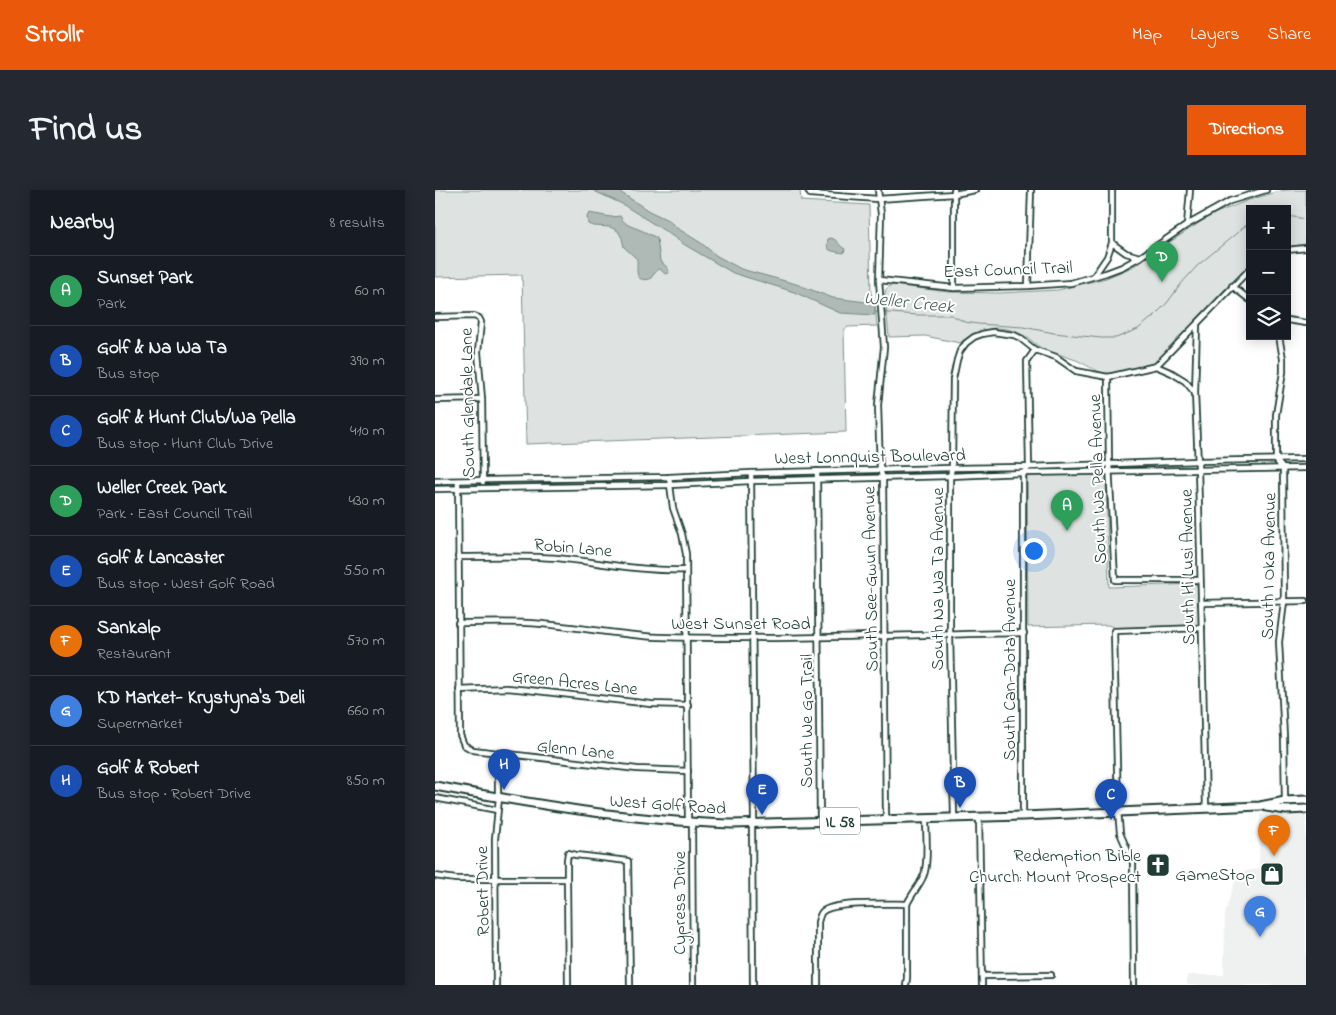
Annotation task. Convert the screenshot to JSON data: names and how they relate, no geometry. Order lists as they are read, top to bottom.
{
  "streets": {
    "main road": ["West Golf Road", "IL 58"],
    "street": [
      "East Council Trail",
      "South Glendale Lane",
      "West Lonnquist Boulevard",
      "South Wa Pella Avenue",
      "Robin Lane",
      "South I Oka Avenue",
      "South Hi Lusi Avenue",
      "South See-Gwun Avenue",
      "South Na Wa Ta Avenue",
      "West Sunset Road",
      "South Can-Dota Avenue",
      "Green Acres Lane",
      "South We Go Trail",
      "Glenn Lane",
      "Robert Drive",
      "Cypress Drive"
    ]
  },
  "crossings": [
    ["East Council Trail", "South See-Gwun Avenue"],
    ["South Glendale Lane", "West Lonnquist Boulevard"],
    ["West Lonnquist Boulevard", "South Wa Pella Avenue"],
    ["West Lonnquist Boulevard", "South I Oka Avenue"],
    ["West Lonnquist Boulevard", "South Hi Lusi Avenue"],
    ["West Lonnquist Boulevard", "South See-Gwun Avenue"],
    ["West Lonnquist Boulevard", "South Na Wa Ta Avenue"],
    ["West Lonnquist Boulevard", "South Can-Dota Avenue"],
    ["West Lonnquist Boulevard", "South We Go Trail"],
    ["West Lonnquist Boulevard", "Cypress Drive"],
    ["South Wa Pella Avenue", "South Hi Lusi Avenue"],
    ["Robin Lane", "Cypress Drive"],
    ["South I Oka Avenue", "West Golf Road"],
    ["South Hi Lusi Avenue", "West Golf Road"],
    ["South See-Gwun Avenue", "West Sunset Road"],
    ["South See-Gwun Avenue", "West Golf Road"],
    ["South Na Wa Ta Avenue", "West Sunset Road"],
    ["South Na Wa Ta Avenue", "West Golf Road"],
    ["West Sunset Road", "South Can-Dota Avenue"],
    ["West Sunset Road", "South We Go Trail"],
    ["West Sunset Road", "Cypress Drive"],
    ["South Can-Dota Avenue", "West Golf Road"],
    ["Green Acres Lane", "Glenn Lane"],
    ["Green Acres Lane", "Cypress Drive"],
    ["South We Go Trail", "West Golf Road"],
    ["Glenn Lane", "Robert Drive"],
    ["Glenn Lane", "Cypress Drive"],
    ["West Golf Road", "Robert Drive"],
    ["West Golf Road", "Cypress Drive"]
  ],
  "water": ["Weller Creek"],
  "places": {
    "church": ["Redemption Bible Church: Mount Prospect"],
    "shop": ["GameStop"]
  },
  "page": {
    "header": "Strollr",
    "nav": ["Map", "Layers", "Share"],
    "title": "Find us",
    "buttons": "Directions",
    "heading": ["Nearby", "8 results"],
    "map_buttons": ["+", "−"],
    "pins": [
      "D",
      "A",
      "H",
      "B",
      "E",
      "C",
      "F",
      "G"
    ],
    "list": [
      {
        "mark": "A",
        "name": "Sunset Park",
        "note": "Park",
        "value": "60 m"
      },
      {
        "mark": "B",
        "name": "Golf & Na Wa Ta",
        "note": "Bus stop",
        "value": "390 m"
      },
      {
        "mark": "C",
        "name": "Golf & Hunt Club/Wa Pella",
        "note": "Bus stop · Hunt Club Drive",
        "value": "410 m"
      },
      {
        "mark": "D",
        "name": "Weller Creek Park",
        "note": "Park · East Council Trail",
        "value": "430 m"
      },
      {
        "mark": "E",
        "name": "Golf & Lancaster",
        "note": "Bus stop · West Golf Road",
        "value": "550 m"
      },
      {
        "mark": "F",
        "name": "Sankalp",
        "note": "Restaurant",
        "value": "570 m"
      },
      {
        "mark": "G",
        "name": "KD Market- Krystyna's Deli",
        "note": "Supermarket",
        "value": "660 m"
      },
      {
        "mark": "H",
        "name": "Golf & Robert",
        "note": "Bus stop · Robert Drive",
        "value": "850 m"
      }
    ]
  }
}
